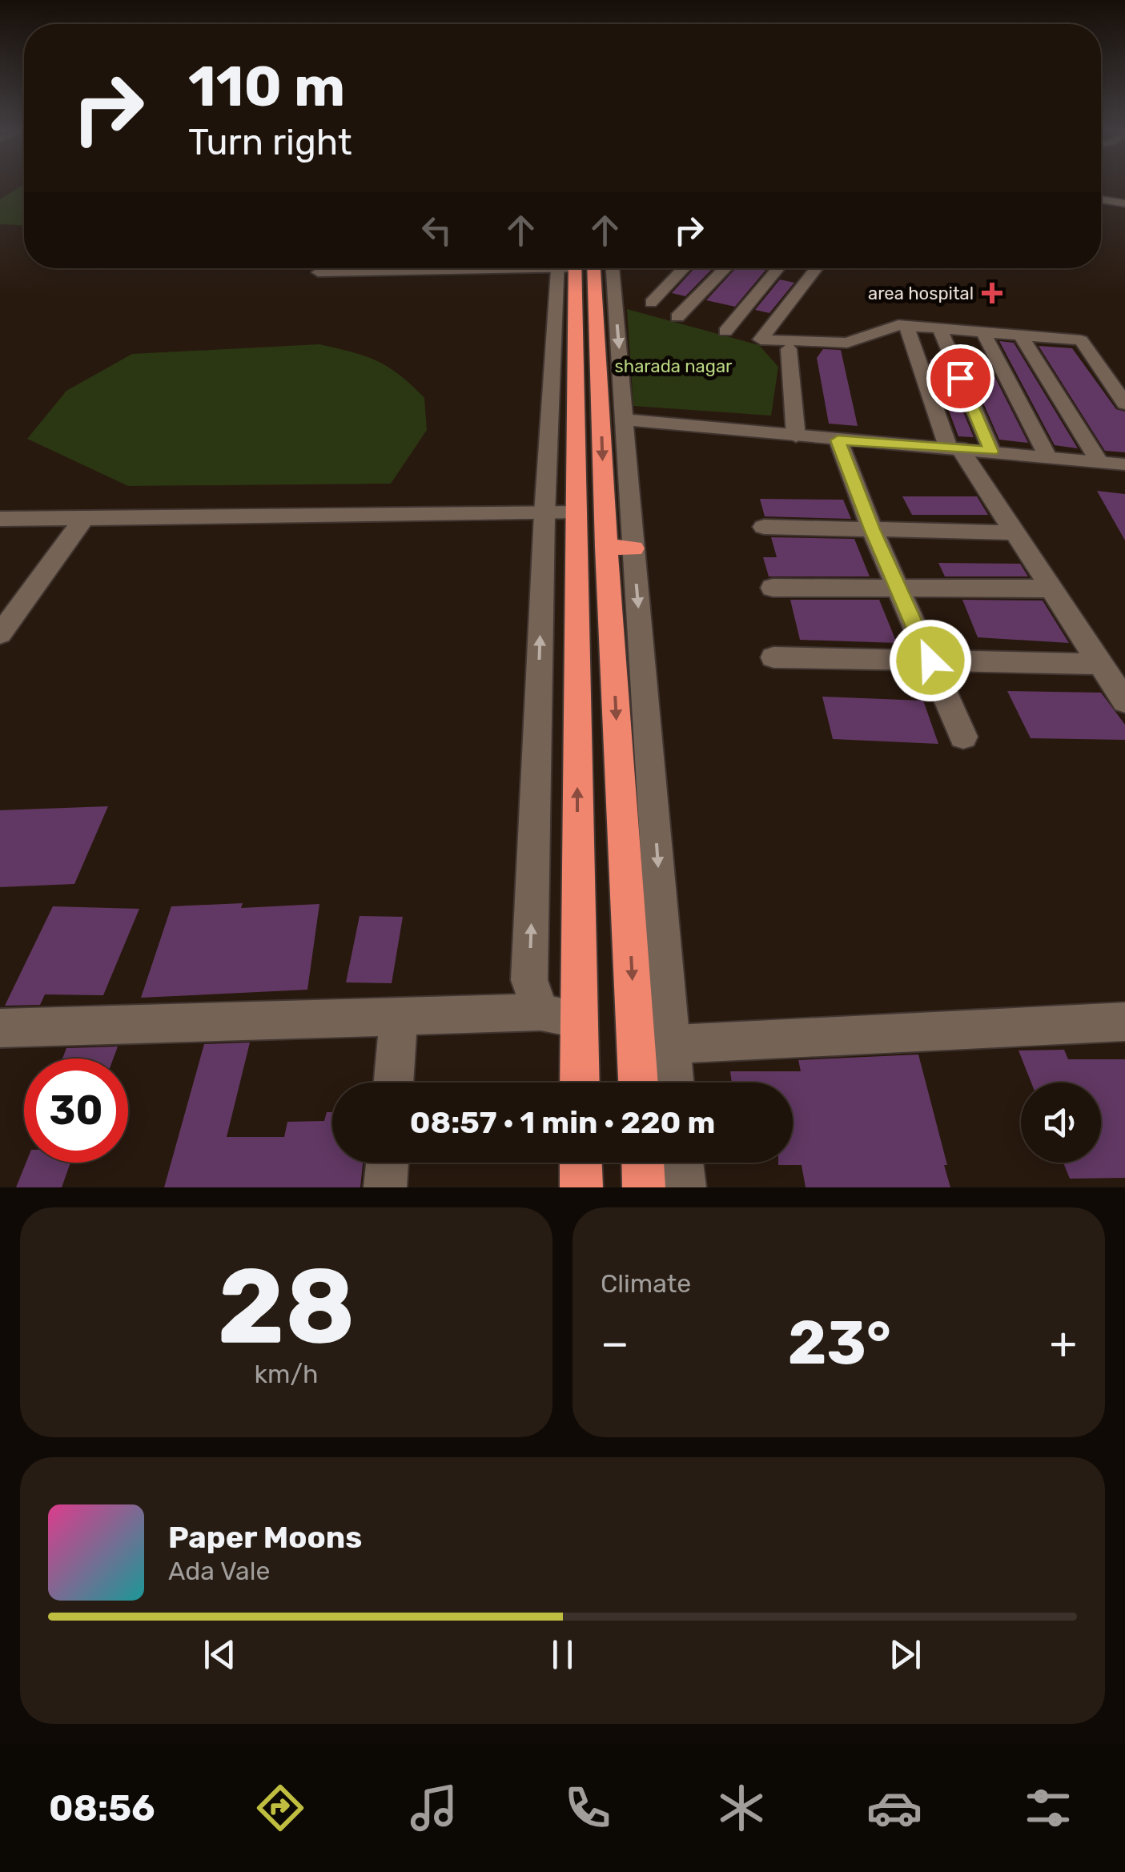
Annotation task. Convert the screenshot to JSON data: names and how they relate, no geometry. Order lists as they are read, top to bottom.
{
  "parks": ["sharada nagar"],
  "places": {
    "health": ["area hospital"]
  },
  "page": {
    "turn": ["110 m", "Turn right"],
    "limit": "30",
    "trip": "08:57 · 1 min · 220 m",
    "tile": [
      ["28", "km/h"],
      "Climate"
    ],
    "heat": ["−", "23°", "+"],
    "song": ["Paper Moons", "Ada Vale"],
    "tabs": "08:56"
  }
}
